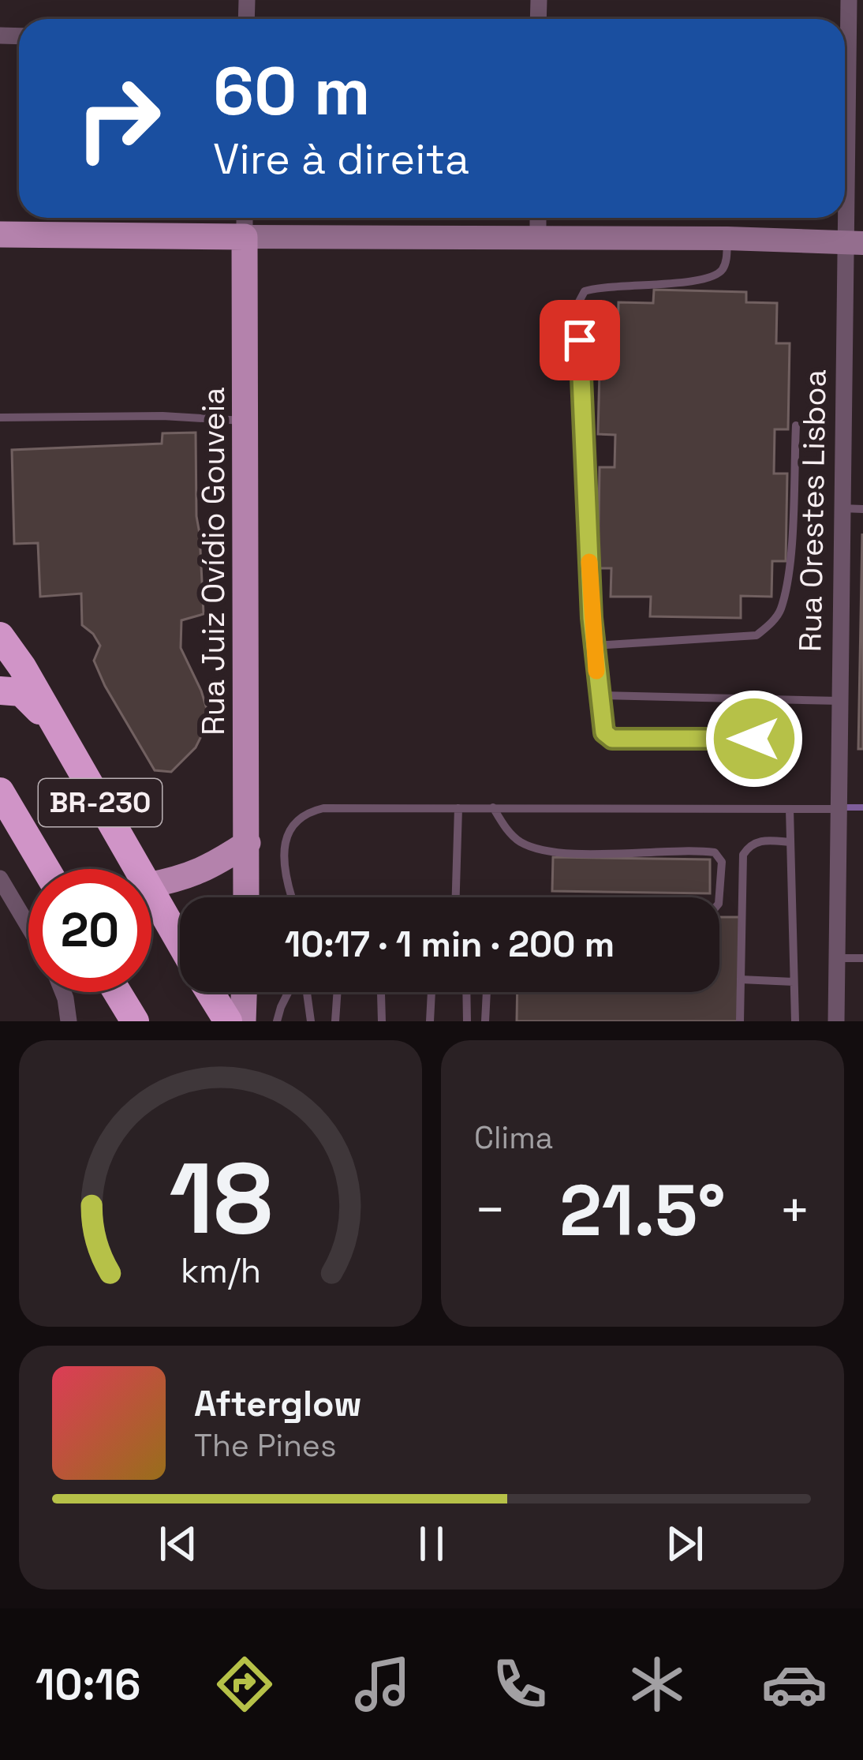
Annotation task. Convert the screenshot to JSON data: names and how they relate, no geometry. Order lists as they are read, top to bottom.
{
  "streets": {
    "highway": ["BR-230"],
    "main road": ["Rua Juiz Ovídio Gouveia"],
    "street": ["Rua Orestes Lisboa"]
  },
  "page": {
    "turn": ["60 m", "Vire à direita"],
    "limit": "20",
    "trip": "10:17 · 1 min · 200 m",
    "tile": "Clima",
    "heat": ["−", "21.5°", "+"],
    "song": ["Afterglow", "The Pines"],
    "tabs": "10:16",
    "gauge": ["18", "km/h"]
  }
}
